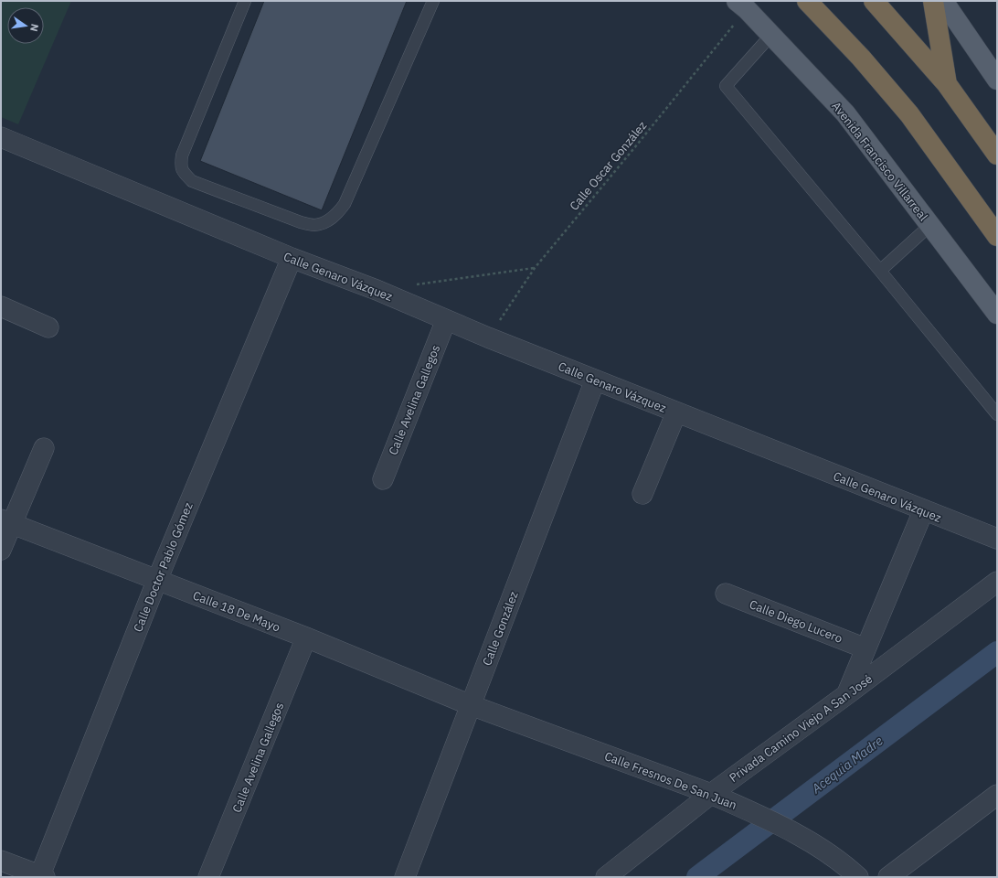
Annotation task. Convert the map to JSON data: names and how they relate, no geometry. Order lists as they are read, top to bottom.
{
  "streets": {
    "main road": ["Avenida Francisco Villarreal"],
    "street": [
      "Calle Genaro Vázquez",
      "Calle Avelina Gallegos",
      "Calle Doctor Pablo Gómez",
      "Calle 18 De Mayo",
      "Calle Diego Lucero",
      "Calle González",
      "Privada Camino Viejo A San José",
      "Calle Fresnos De San Juan"
    ],
    "path": ["Calle Oscar González"]
  },
  "crossings": [
    ["Avenida Francisco Villarreal", "Calle Oscar González"],
    ["Calle Oscar González", "Calle Genaro Vázquez"],
    ["Calle Genaro Vázquez", "Calle Avelina Gallegos"],
    ["Calle Genaro Vázquez", "Calle Doctor Pablo Gómez"],
    ["Calle Genaro Vázquez", "Calle González"],
    ["Calle Avelina Gallegos", "Calle 18 De Mayo"],
    ["Calle Doctor Pablo Gómez", "Calle 18 De Mayo"],
    ["Calle 18 De Mayo", "Calle González"],
    ["Calle 18 De Mayo", "Calle Fresnos De San Juan"],
    ["Calle González", "Calle Fresnos De San Juan"],
    ["Privada Camino Viejo A San José", "Calle Fresnos De San Juan"]
  ],
  "water": ["Acequia Madre"],
  "north": "right"
}
